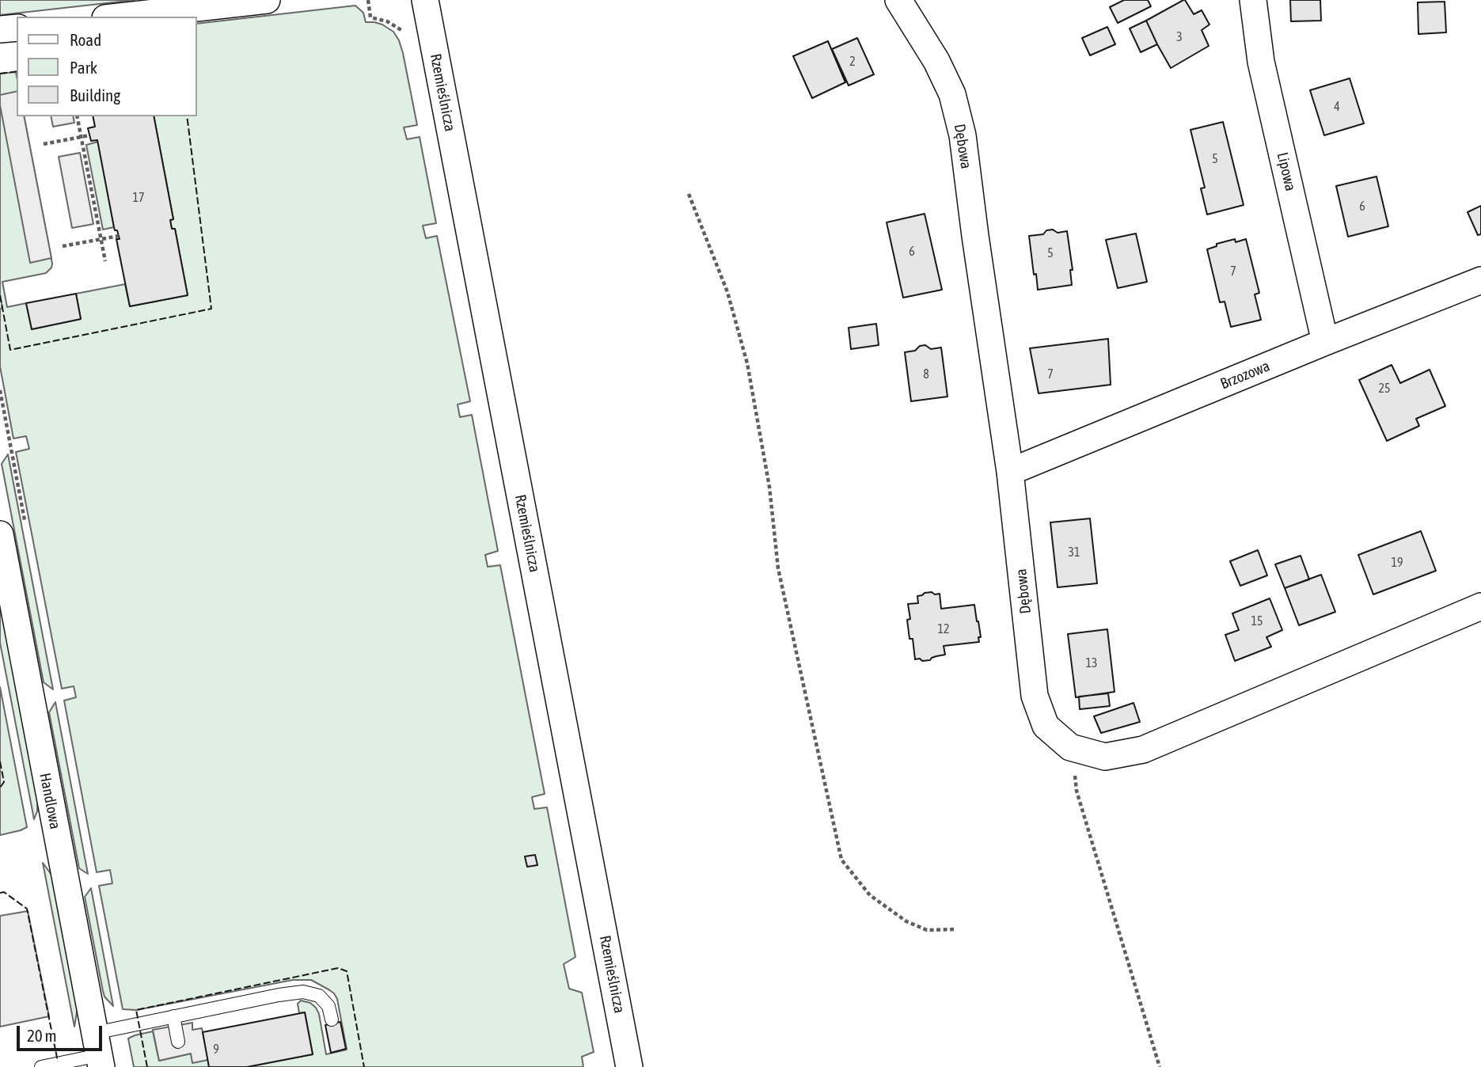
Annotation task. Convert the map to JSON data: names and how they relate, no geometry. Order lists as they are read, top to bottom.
{
  "streets": {
    "street": [
      "Rzemieślnicza",
      "Dębowa",
      "Lipowa",
      "Brzozowa",
      "Handlowa"
    ]
  },
  "crossings": [
    ["Dębowa", "Brzozowa"],
    ["Lipowa", "Brzozowa"]
  ],
  "house_numbers": [
    "3",
    "2",
    "4",
    "5",
    "17",
    "6",
    "6",
    "5",
    "7",
    "8",
    "7",
    "25",
    "31",
    "19",
    "15",
    "12",
    "13",
    "9"
  ],
  "legend": ["Road", "Park", "Building"],
  "scale_bar": "20 m"
}
